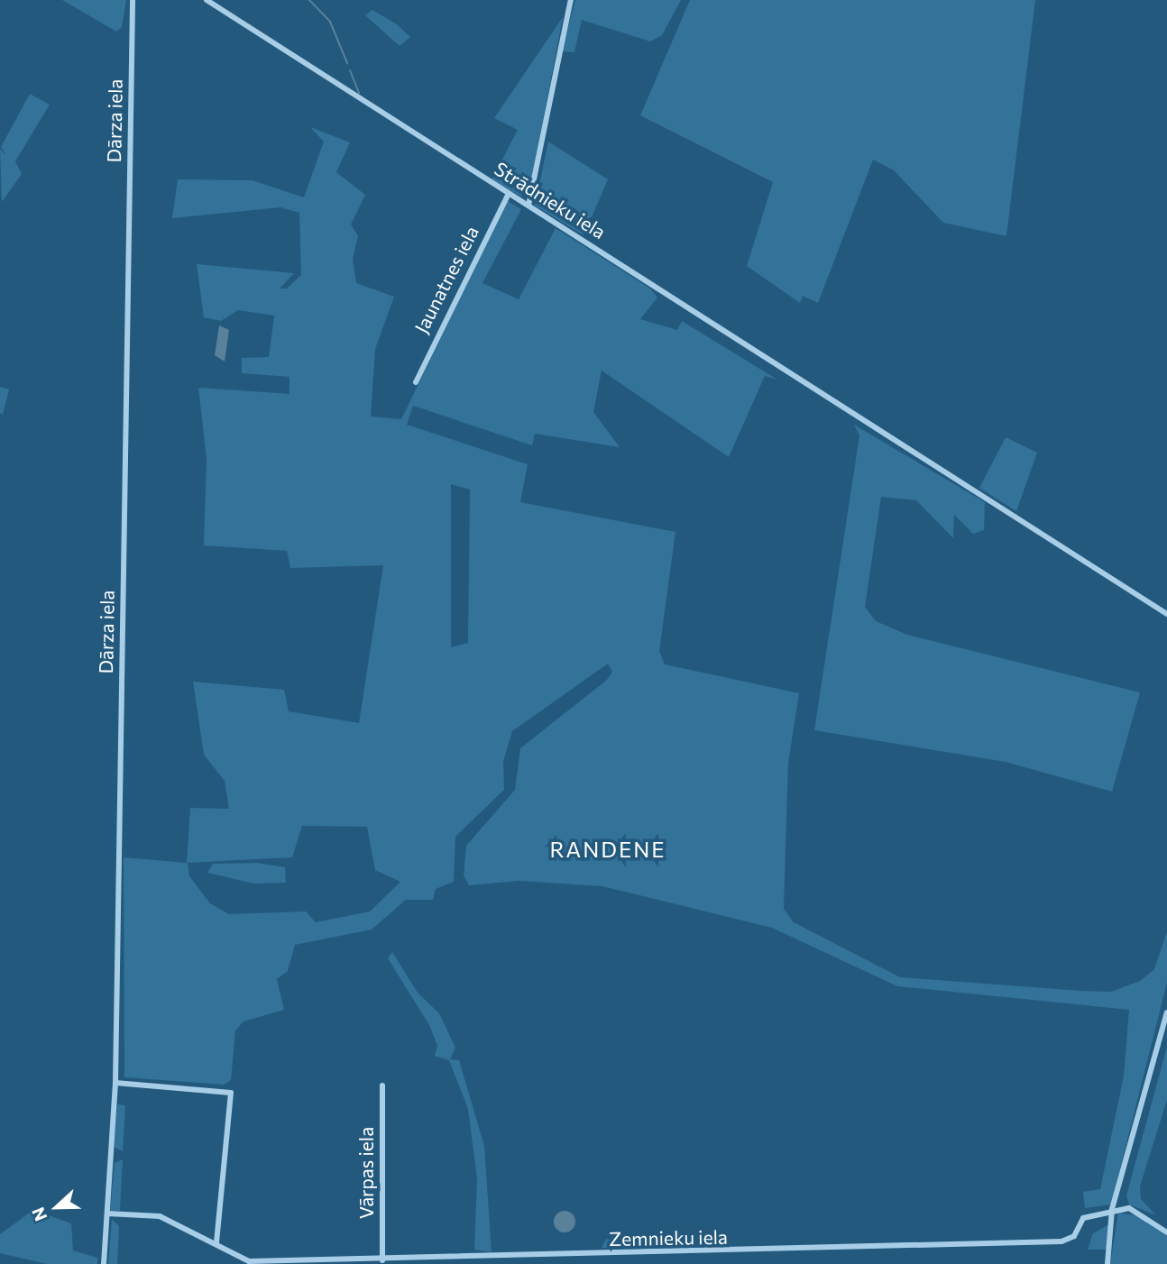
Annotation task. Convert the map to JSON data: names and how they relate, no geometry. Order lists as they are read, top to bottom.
{
  "streets": {
    "street": [
      "Dārza iela",
      "Strādnieku iela",
      "Jaunatnes iela",
      "Vārpas iela",
      "Zemnieku iela"
    ]
  },
  "crossings": [
    ["Dārza iela", "Zemnieku iela"],
    ["Strādnieku iela", "Jaunatnes iela"],
    ["Vārpas iela", "Zemnieku iela"]
  ],
  "districts": ["RANDENE"],
  "north": "left"
}
